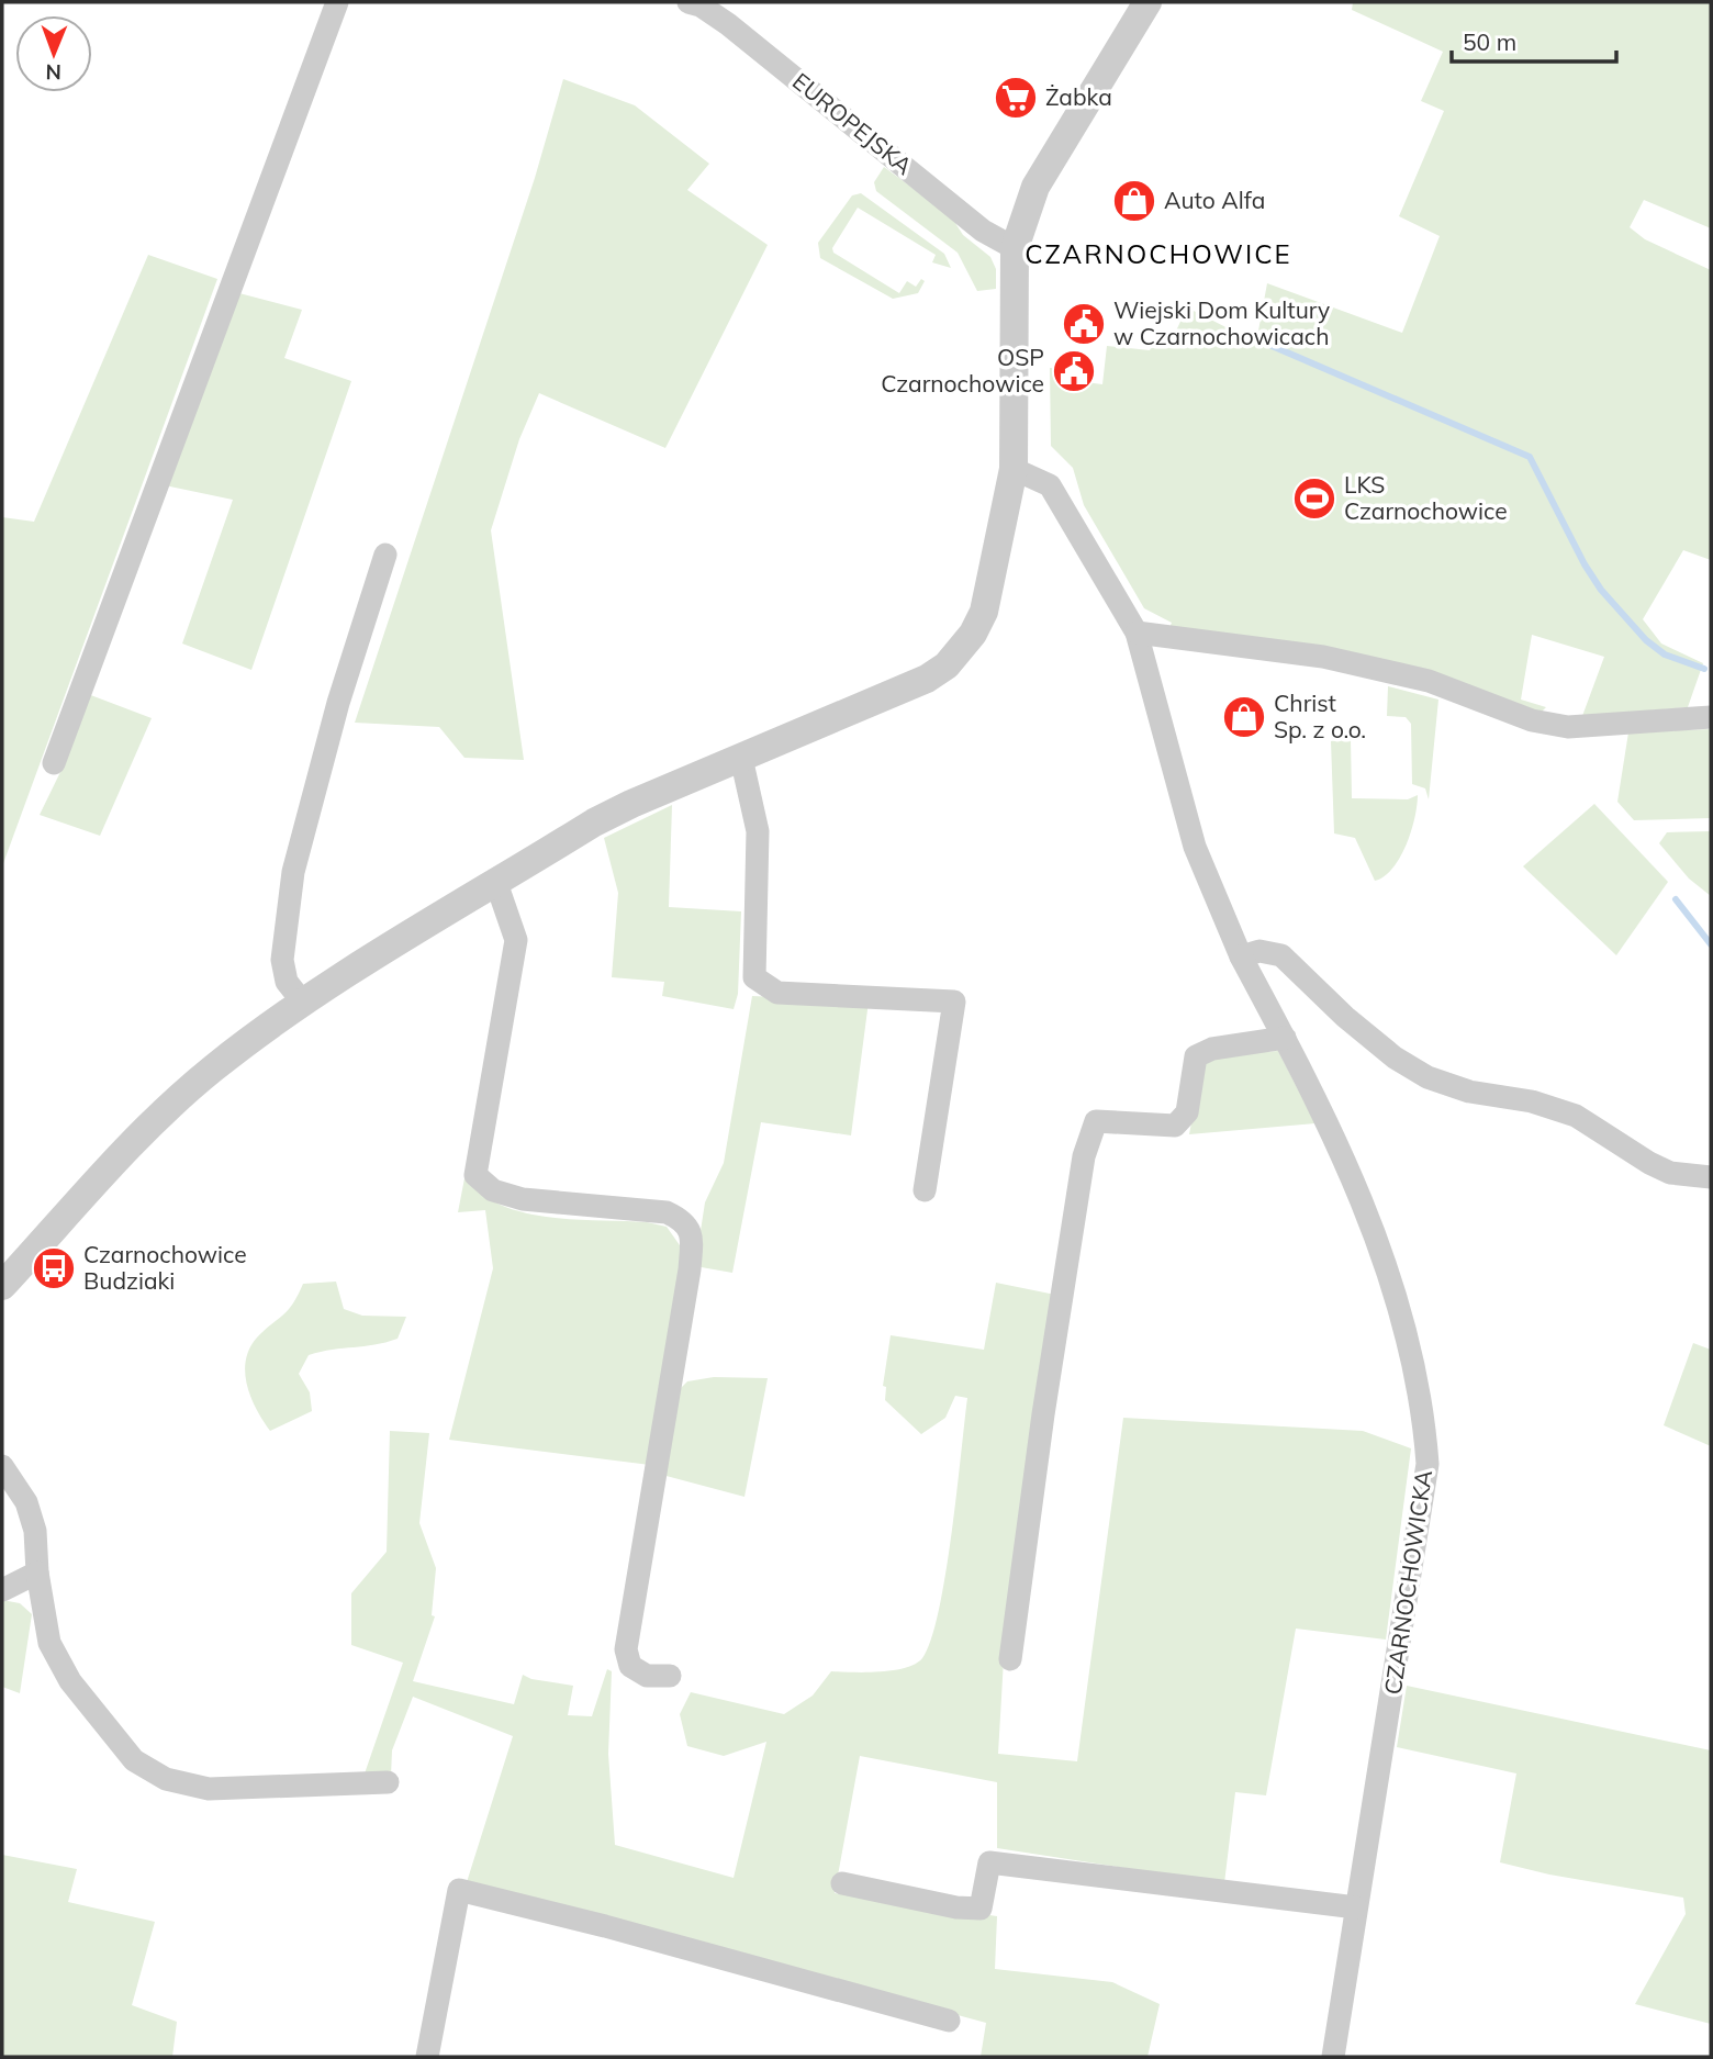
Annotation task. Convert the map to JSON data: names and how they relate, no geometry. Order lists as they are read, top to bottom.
{
  "streets": {
    "street": ["EUROPEJSKA", "CZARNOCHOWICKA"]
  },
  "districts": ["CZARNOCHOWICE"],
  "places": {
    "supermarket": ["Żabka"],
    "shop": ["Auto Alfa", "Christ Sp. z o.o."],
    "public building": ["Wiejski Dom Kultury w Czarnochowicach", "OSP Czarnochowice"],
    "sports": ["LKS Czarnochowice"],
    "bus stop": ["Czarnochowice Budziaki"]
  },
  "scale_bar": "50 m",
  "north": "bottom"
}
